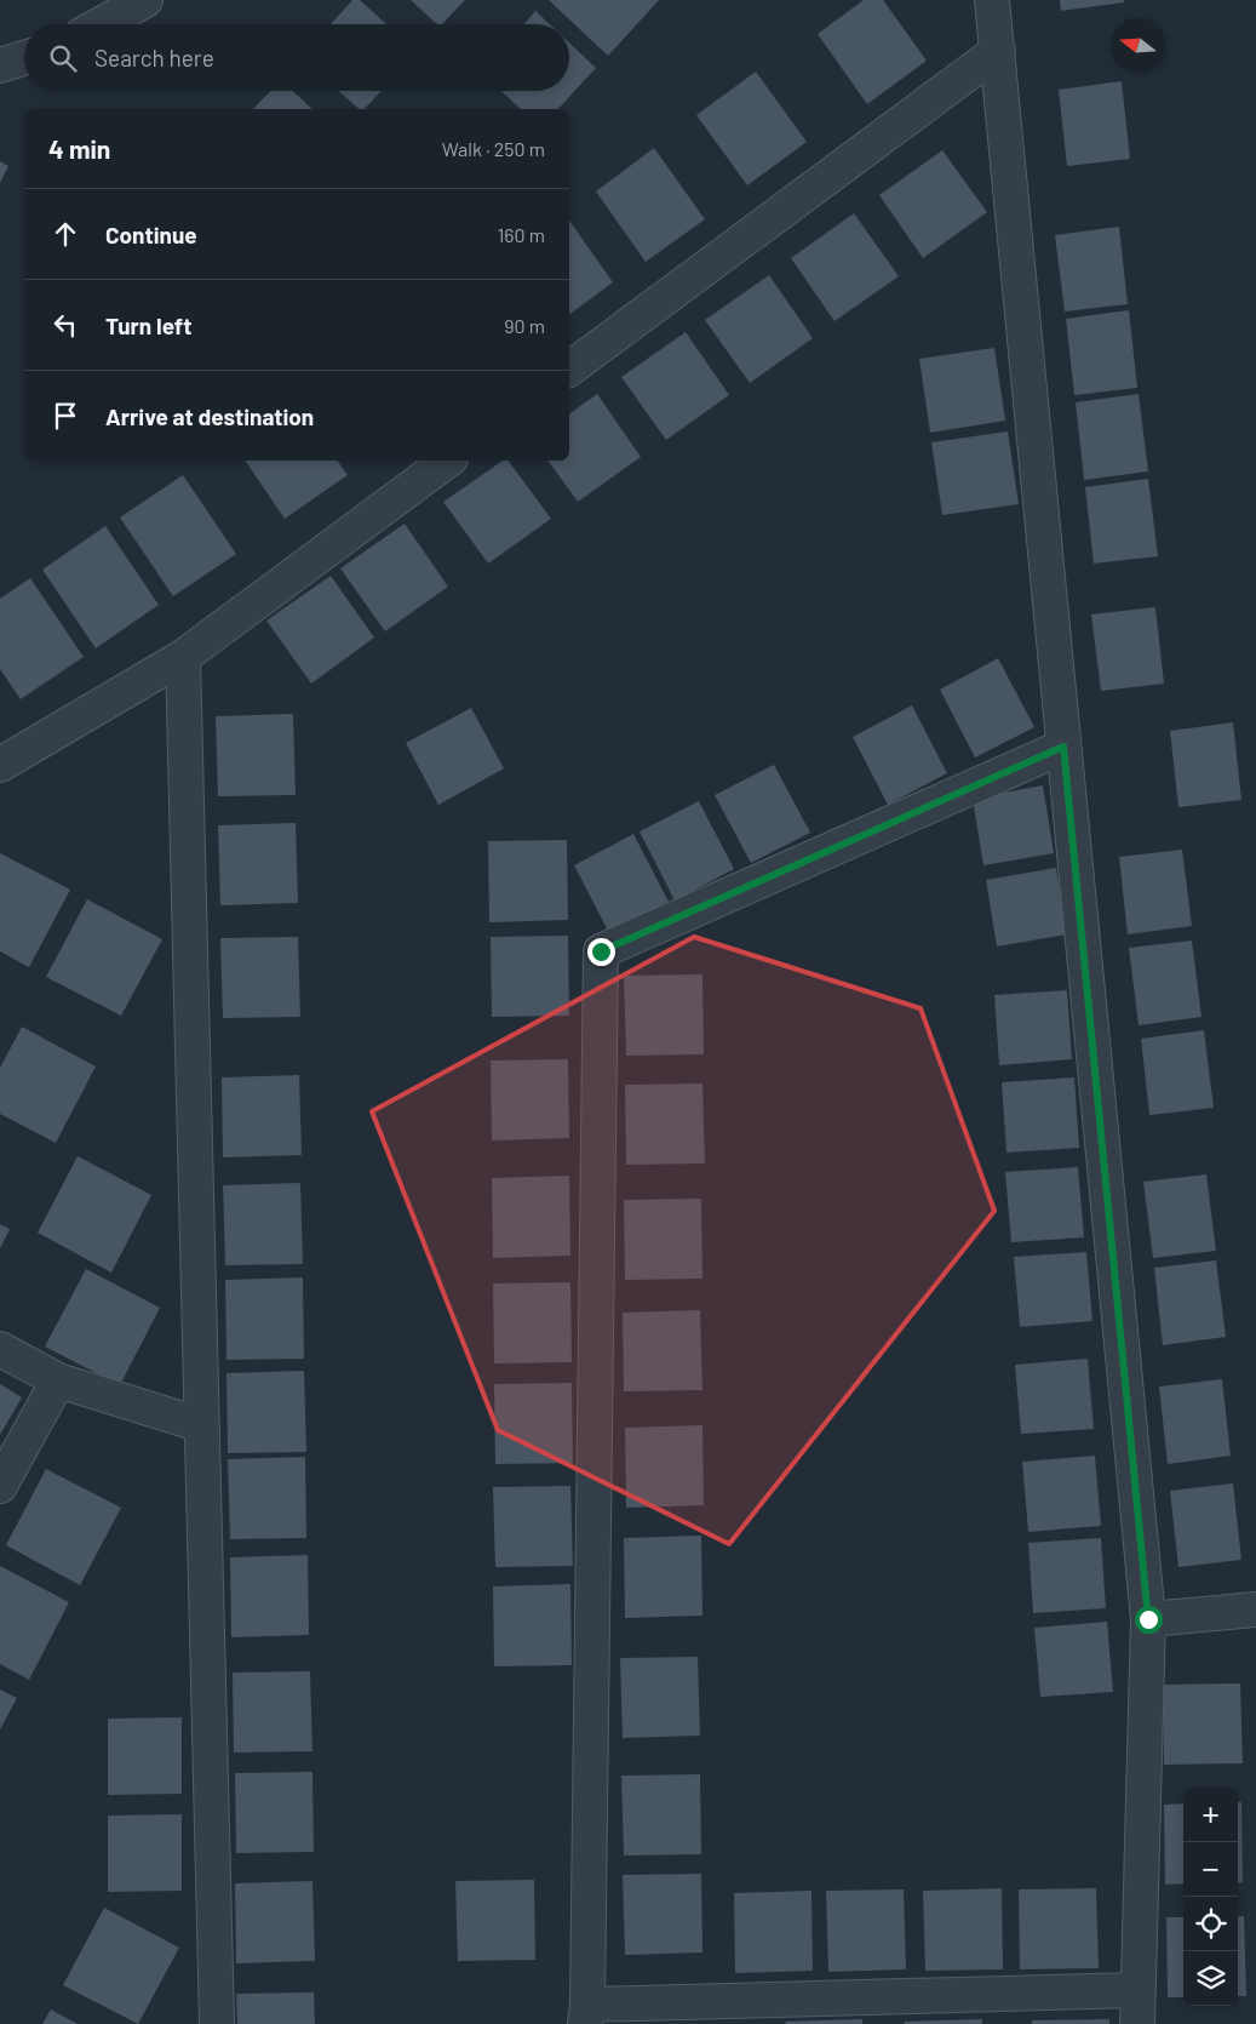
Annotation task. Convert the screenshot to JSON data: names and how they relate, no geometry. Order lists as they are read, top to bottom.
{
  "north": "left",
  "page": {
    "search": "Search here",
    "heading": ["4 min", "Walk · 250 m"],
    "list": [
      ["Continue", "160 m"],
      ["Turn left", "90 m"],
      "Arrive at destination"
    ],
    "map_buttons": ["+", "−"]
  }
}
